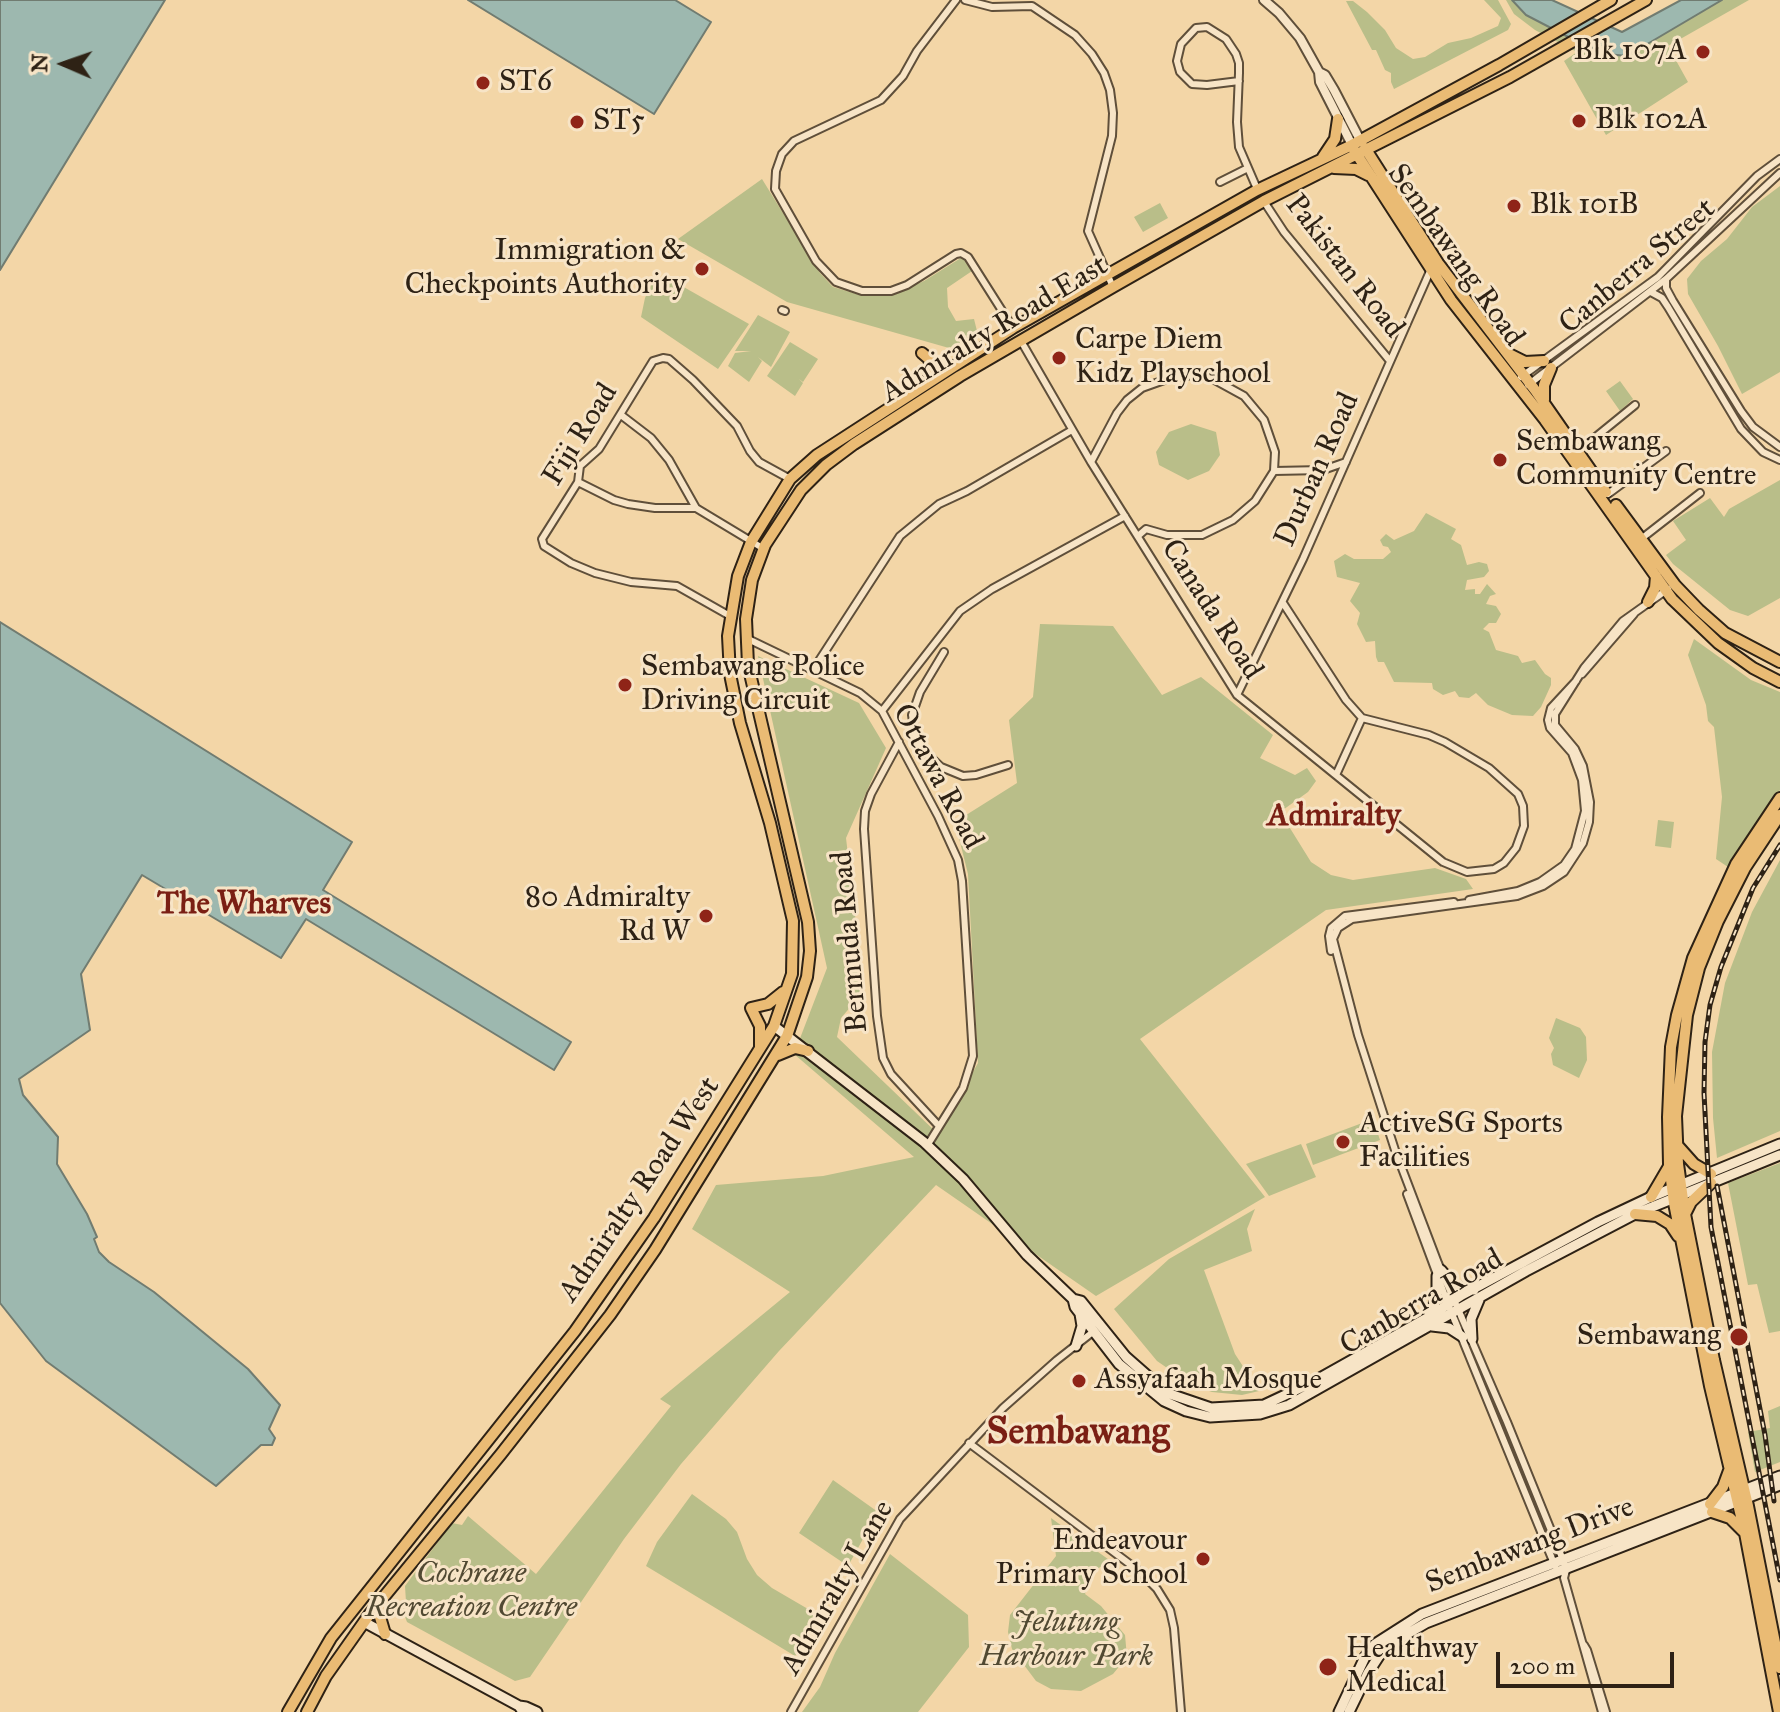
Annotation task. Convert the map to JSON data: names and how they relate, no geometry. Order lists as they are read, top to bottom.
{
  "streets": {
    "main road": [
      "Sembawang Road",
      "Admiralty Road East",
      "Admiralty Road West",
      "Canberra Road",
      "Sembawang Drive"
    ],
    "street": [
      "Pakistan Road",
      "Canberra Street",
      "Fiji Road",
      "Durban Road",
      "Canada Road",
      "Ottawa Road",
      "Bermuda Road",
      "Admiralty Lane"
    ]
  },
  "crossings": [
    ["Sembawang Road", "Canberra Street"],
    ["Sembawang Road", "Admiralty Road East"],
    ["Sembawang Road", "Durban Road"],
    ["Pakistan Road", "Admiralty Road East"],
    ["Pakistan Road", "Durban Road"],
    ["Admiralty Road East", "Fiji Road"],
    ["Admiralty Road East", "Canada Road"],
    ["Admiralty Road East", "Ottawa Road"],
    ["Admiralty Road East", "Admiralty Road West"],
    ["Fiji Road", "Admiralty Road West"],
    ["Durban Road", "Canada Road"],
    ["Ottawa Road", "Bermuda Road"],
    ["Ottawa Road", "Admiralty Road West"],
    ["Ottawa Road", "Canberra Road"],
    ["Admiralty Road West", "Canberra Road"],
    ["Canberra Road", "Admiralty Lane"]
  ],
  "districts": ["Admiralty", "The Wharves", "Sembawang"],
  "parks": ["Cochrane Recreation Centre", "Jelutung Harbour Park"],
  "places": [
    "Blk 107A",
    "ST6",
    "Blk 102A",
    "ST5",
    "Blk 101B",
    "Immigration & Checkpoints Authority",
    "Carpe Diem Kidz Playschool",
    "Sembawang Community Centre",
    "Sembawang Police Driving Circuit",
    "80 Admiralty Rd W",
    "ActiveSG Sports Facilities",
    "Sembawang",
    "Assyafaah Mosque",
    "Endeavour Primary School",
    "Healthway Medical"
  ],
  "scale_bar": "200 m",
  "north": "left"
}
